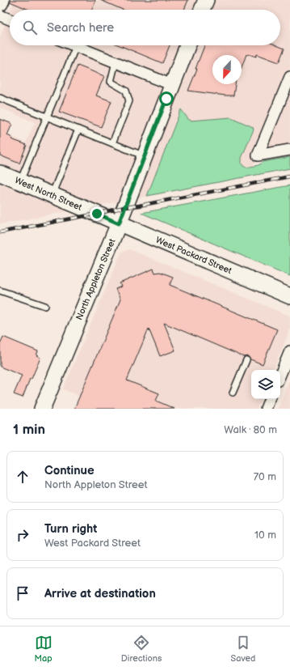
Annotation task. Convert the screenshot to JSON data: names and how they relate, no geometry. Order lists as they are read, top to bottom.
{
  "streets": {
    "main road": ["West North Street", "West Packard Street", "North Appleton Street"]
  },
  "crossings": [
    ["West North Street", "West Packard Street"],
    ["West Packard Street", "North Appleton Street"]
  ],
  "north": "bottom",
  "page": {
    "search": "Search here",
    "heading": ["1 min", "Walk · 80 m"],
    "list": [
      ["Continue", "North Appleton Street", "70 m"],
      ["Turn right", "West Packard Street", "10 m"],
      "Arrive at destination"
    ],
    "nav": ["Map", "Directions", "Saved"]
  }
}
